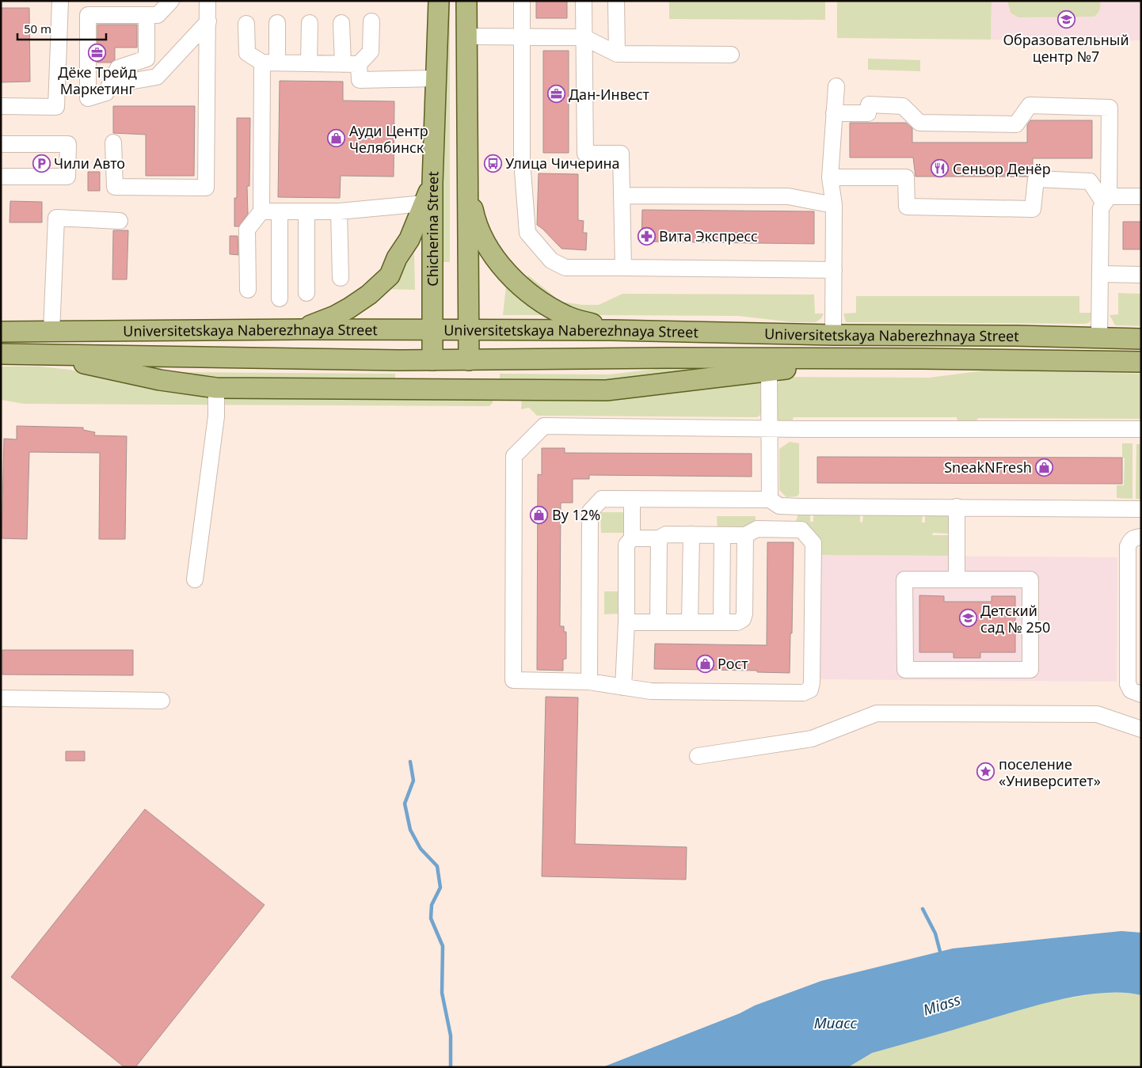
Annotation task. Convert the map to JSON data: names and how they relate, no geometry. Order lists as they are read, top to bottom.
{
  "streets": {
    "main road": ["Chicherina Street", "Universitetskaya Naberezhnaya Street"]
  },
  "crossings": [
    ["Chicherina Street", "Universitetskaya Naberezhnaya Street"]
  ],
  "water": ["Miass", "Миасс"],
  "places": {
    "school or university": ["Образовательный центр №7", "Детский сад № 250"],
    "office": ["Дёке Трейд Маркетинг", "Дан-Инвест"],
    "shop": [
      "Ауди Центр Челябинск",
      "SneakNFresh",
      "Ву 12%",
      "Рост"
    ],
    "parking": ["Чили Авто"],
    "bus stop": ["Улица Чичерина"],
    "restaurant": ["Сеньор Денёр"],
    "pharmacy": ["Вита Экспресс"],
    "place": ["поселение «Университет»"]
  },
  "scale_bar": "50 m"
}
